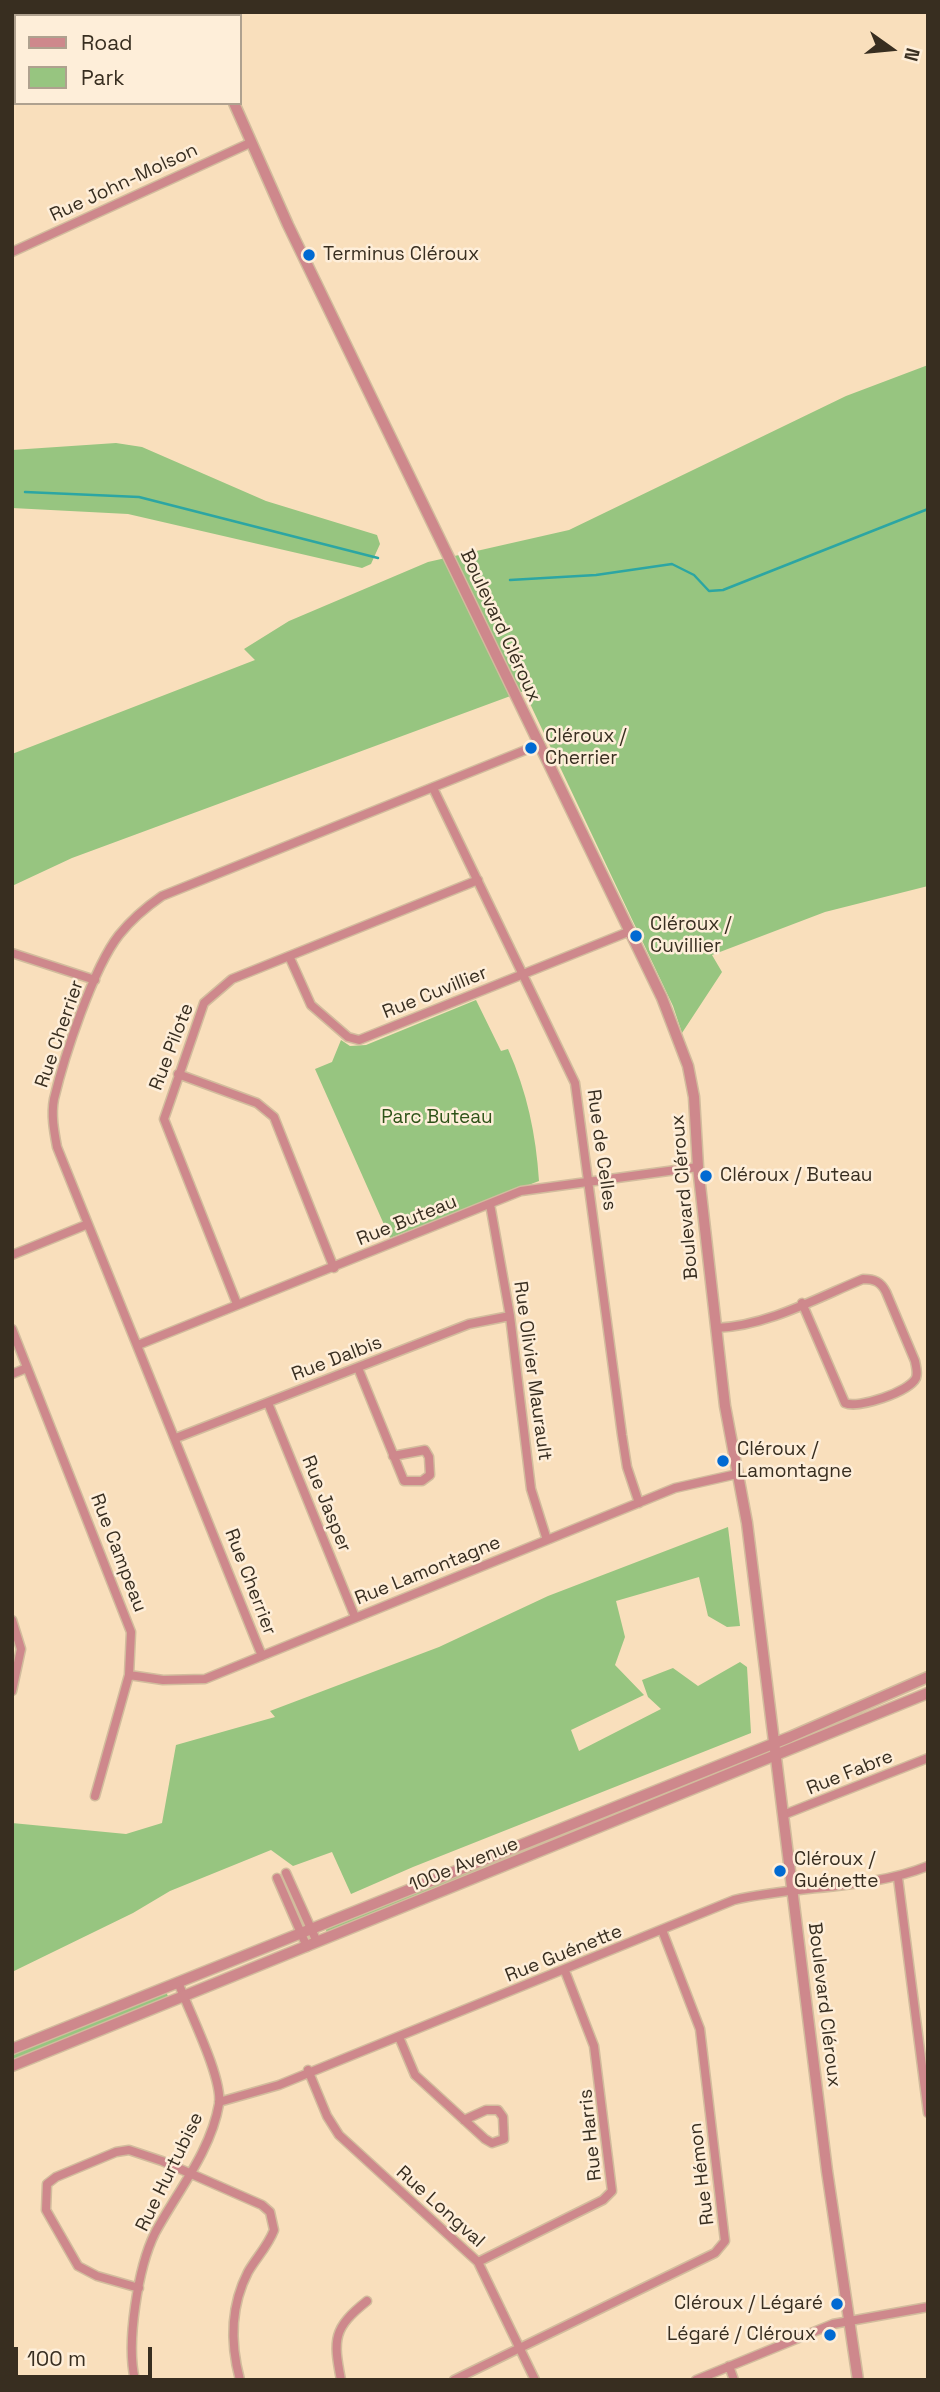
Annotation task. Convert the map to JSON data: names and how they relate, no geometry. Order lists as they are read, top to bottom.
{
  "streets": {
    "street": [
      "Rue John-Molson",
      "Boulevard Cléroux",
      "Rue Cuvillier",
      "Rue Cherrier",
      "Rue Pilote",
      "Rue de Celles",
      "Rue Buteau",
      "Rue Dalbis",
      "Rue Olivier Maurault",
      "Rue Jasper",
      "Rue Campeau",
      "Rue Lamontagne",
      "Rue Fabre",
      "100e Avenue",
      "Rue Guénette",
      "Rue Harris",
      "Rue Hurtubise",
      "Rue Hémon",
      "Rue Longval"
    ]
  },
  "crossings": [
    ["Rue John-Molson", "Boulevard Cléroux"],
    ["Boulevard Cléroux", "Rue Cuvillier"],
    ["Boulevard Cléroux", "Rue Cherrier"],
    ["Boulevard Cléroux", "Rue Buteau"],
    ["Boulevard Cléroux", "Rue Lamontagne"],
    ["Boulevard Cléroux", "Rue Fabre"],
    ["Boulevard Cléroux", "100e Avenue"],
    ["Boulevard Cléroux", "Rue Guénette"],
    ["Rue Cuvillier", "Rue Pilote"],
    ["Rue Cuvillier", "Rue de Celles"],
    ["Rue Cherrier", "Rue de Celles"],
    ["Rue Cherrier", "Rue Buteau"],
    ["Rue Cherrier", "Rue Dalbis"],
    ["Rue Cherrier", "Rue Lamontagne"],
    ["Rue Pilote", "Rue de Celles"],
    ["Rue Pilote", "Rue Buteau"],
    ["Rue de Celles", "Rue Buteau"],
    ["Rue de Celles", "Rue Lamontagne"],
    ["Rue Buteau", "Rue Olivier Maurault"],
    ["Rue Dalbis", "Rue Olivier Maurault"],
    ["Rue Dalbis", "Rue Jasper"],
    ["Rue Olivier Maurault", "Rue Lamontagne"],
    ["Rue Jasper", "Rue Lamontagne"],
    ["Rue Campeau", "Rue Lamontagne"],
    ["100e Avenue", "Rue Hurtubise"],
    ["Rue Guénette", "Rue Harris"],
    ["Rue Guénette", "Rue Hurtubise"],
    ["Rue Guénette", "Rue Hémon"],
    ["Rue Guénette", "Rue Longval"],
    ["Rue Harris", "Rue Longval"],
    ["Rue Hémon", "Rue Longval"]
  ],
  "parks": ["Parc Buteau"],
  "places": [
    "Terminus Cléroux",
    "Cléroux / Cherrier",
    "Cléroux / Cuvillier",
    "Cléroux / Buteau",
    "Cléroux / Lamontagne",
    "Cléroux / Guénette",
    "Cléroux / Légaré",
    "Légaré / Cléroux"
  ],
  "legend": ["Road", "Park"],
  "scale_bar": "100 m",
  "north": "right"
}
